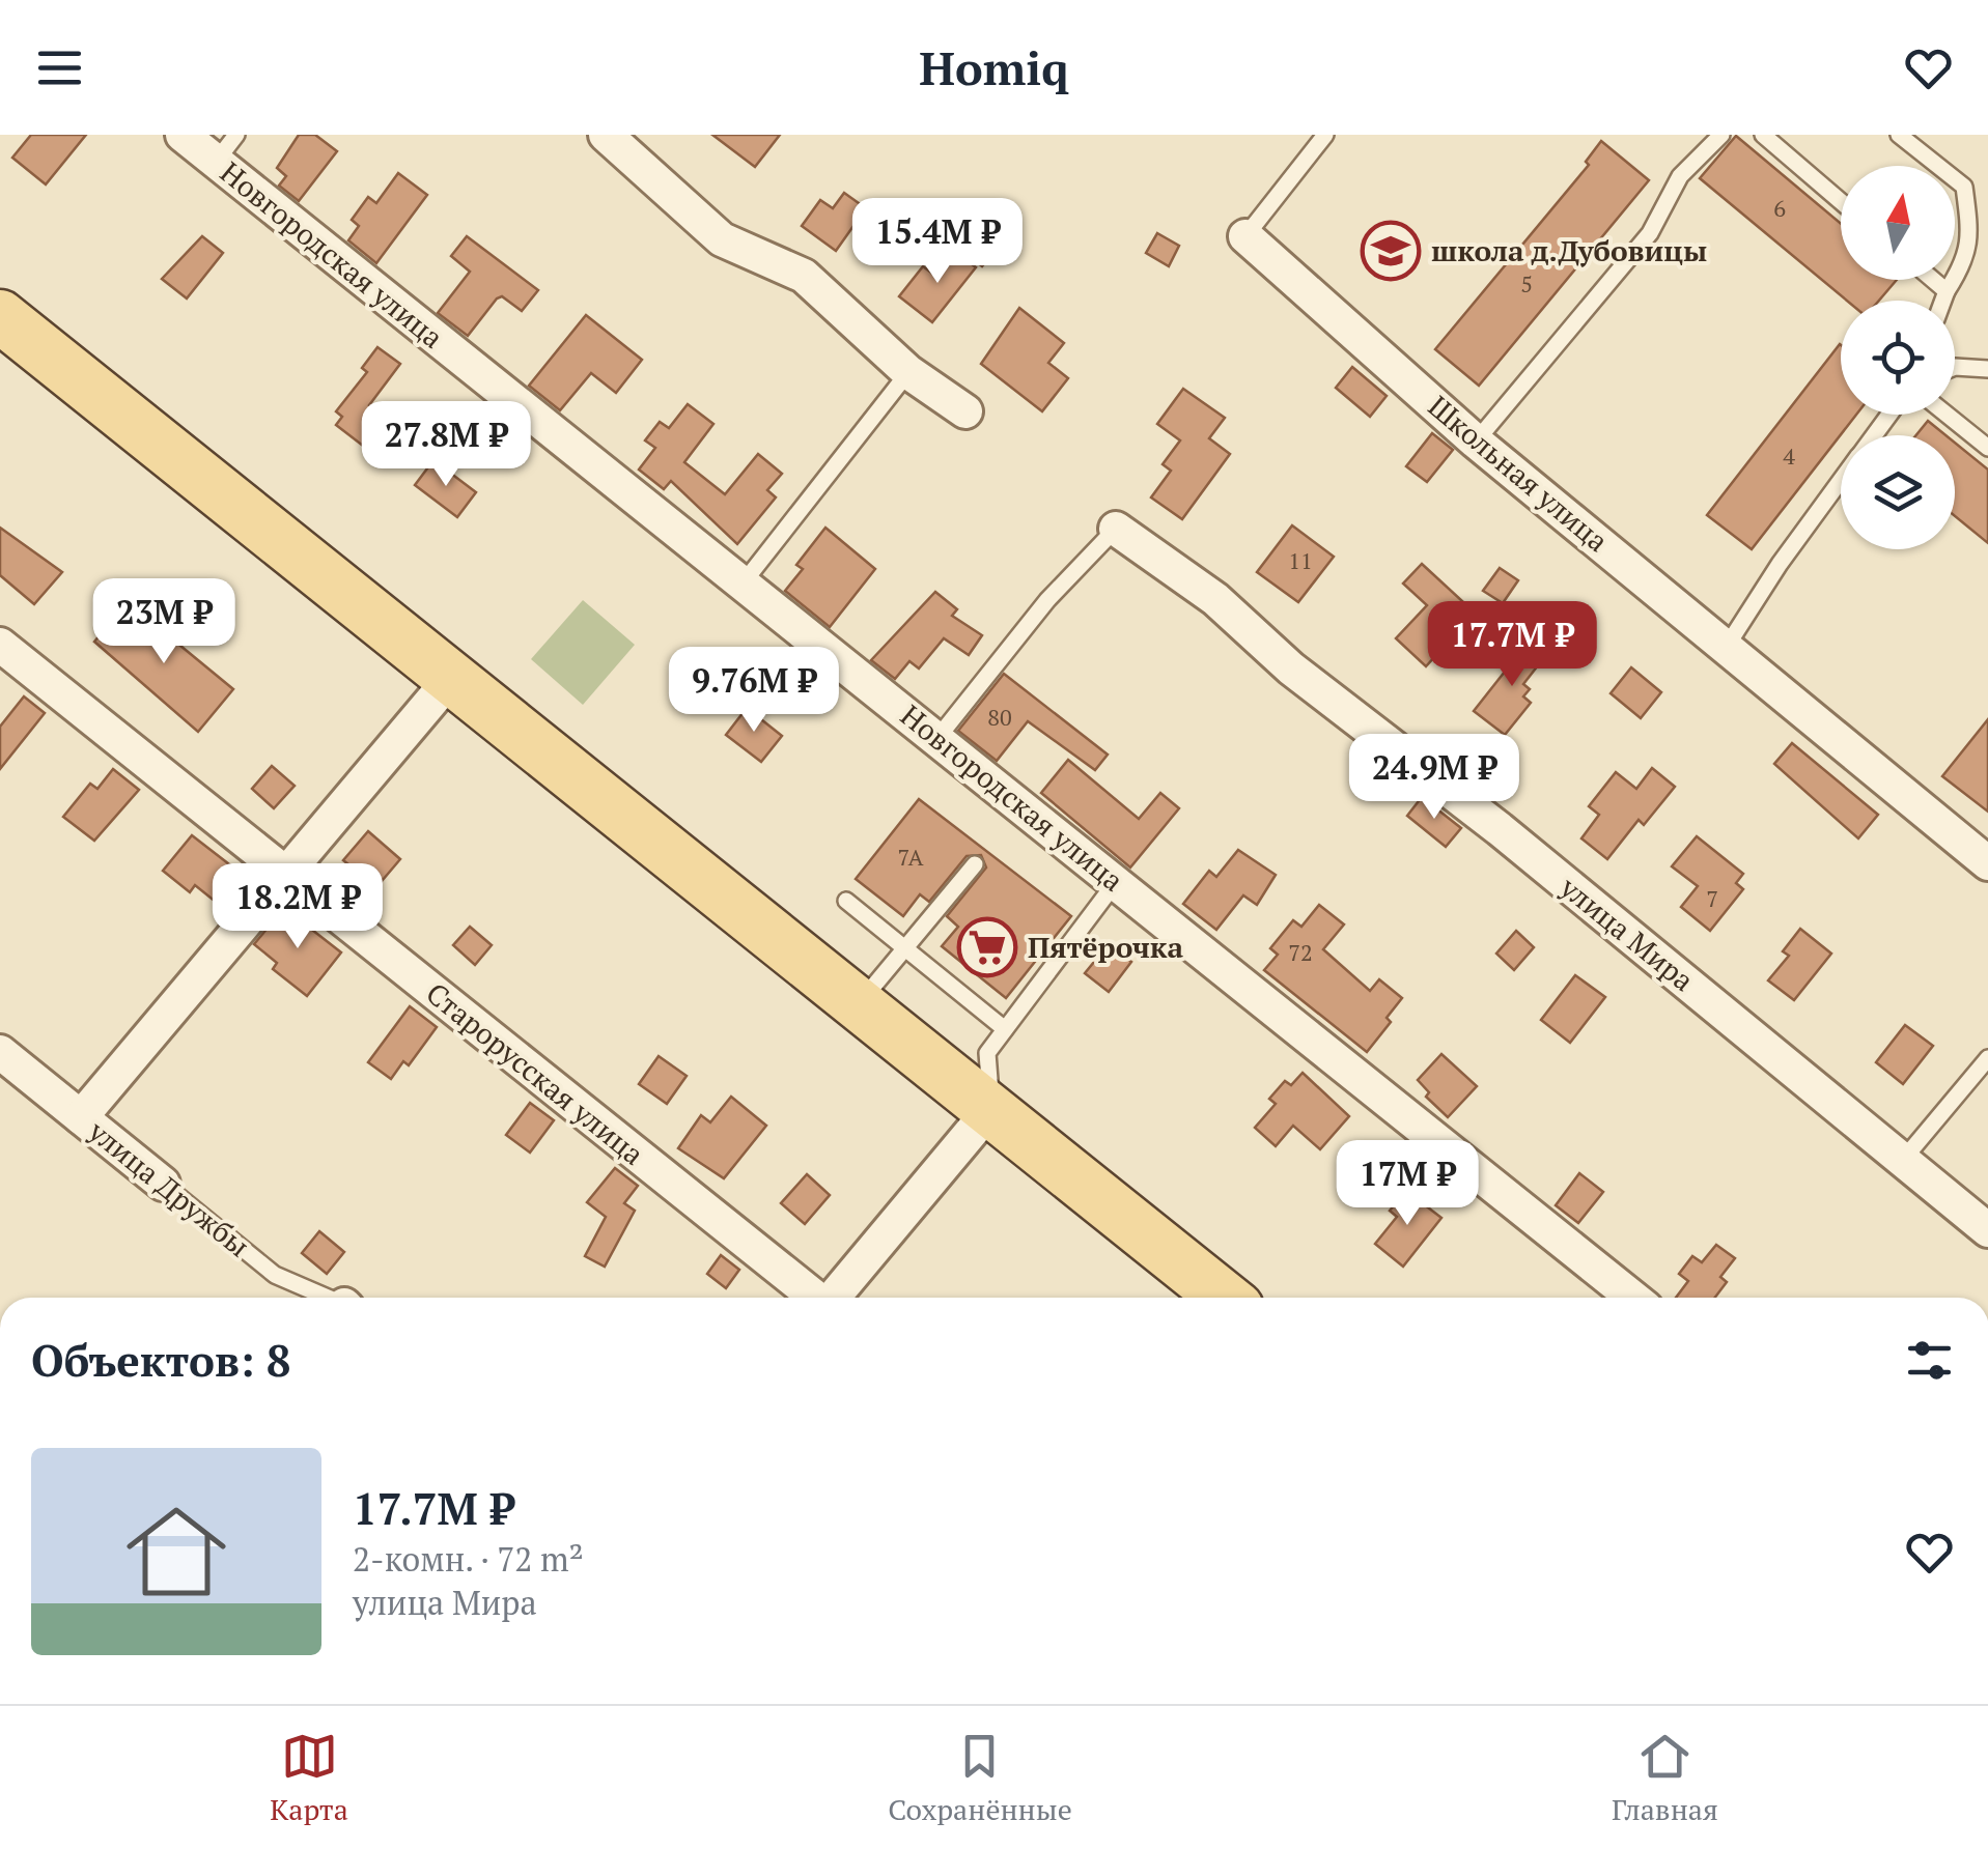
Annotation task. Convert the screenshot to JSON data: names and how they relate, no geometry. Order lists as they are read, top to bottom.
{
  "streets": {
    "street": [
      "Новгородская улица",
      "Школьная улица",
      "улица Мира",
      "Старорусская улица",
      "улица Дружбы"
    ]
  },
  "places": {
    "school or university": ["школа д.Дубовицы"],
    "supermarket": ["Пятёрочка"]
  },
  "house_numbers": [
    "6",
    "5",
    "4",
    "11",
    "80",
    "7А",
    "7",
    "72"
  ],
  "north": "top",
  "page": {
    "header": "Homiq",
    "price": [
      "15.4M ₽",
      "27.8M ₽",
      "23M ₽",
      "17.7M ₽",
      "9.76M ₽",
      "24.9M ₽",
      "18.2M ₽",
      "17M ₽"
    ],
    "heading": "Объектов: 8",
    "list": [
      {
        "name": "17.7M ₽",
        "note": "2-комн. · 72 m² · улица Мира"
      }
    ],
    "tabs": ["Карта", "Сохранённые", "Главная"]
  }
}
